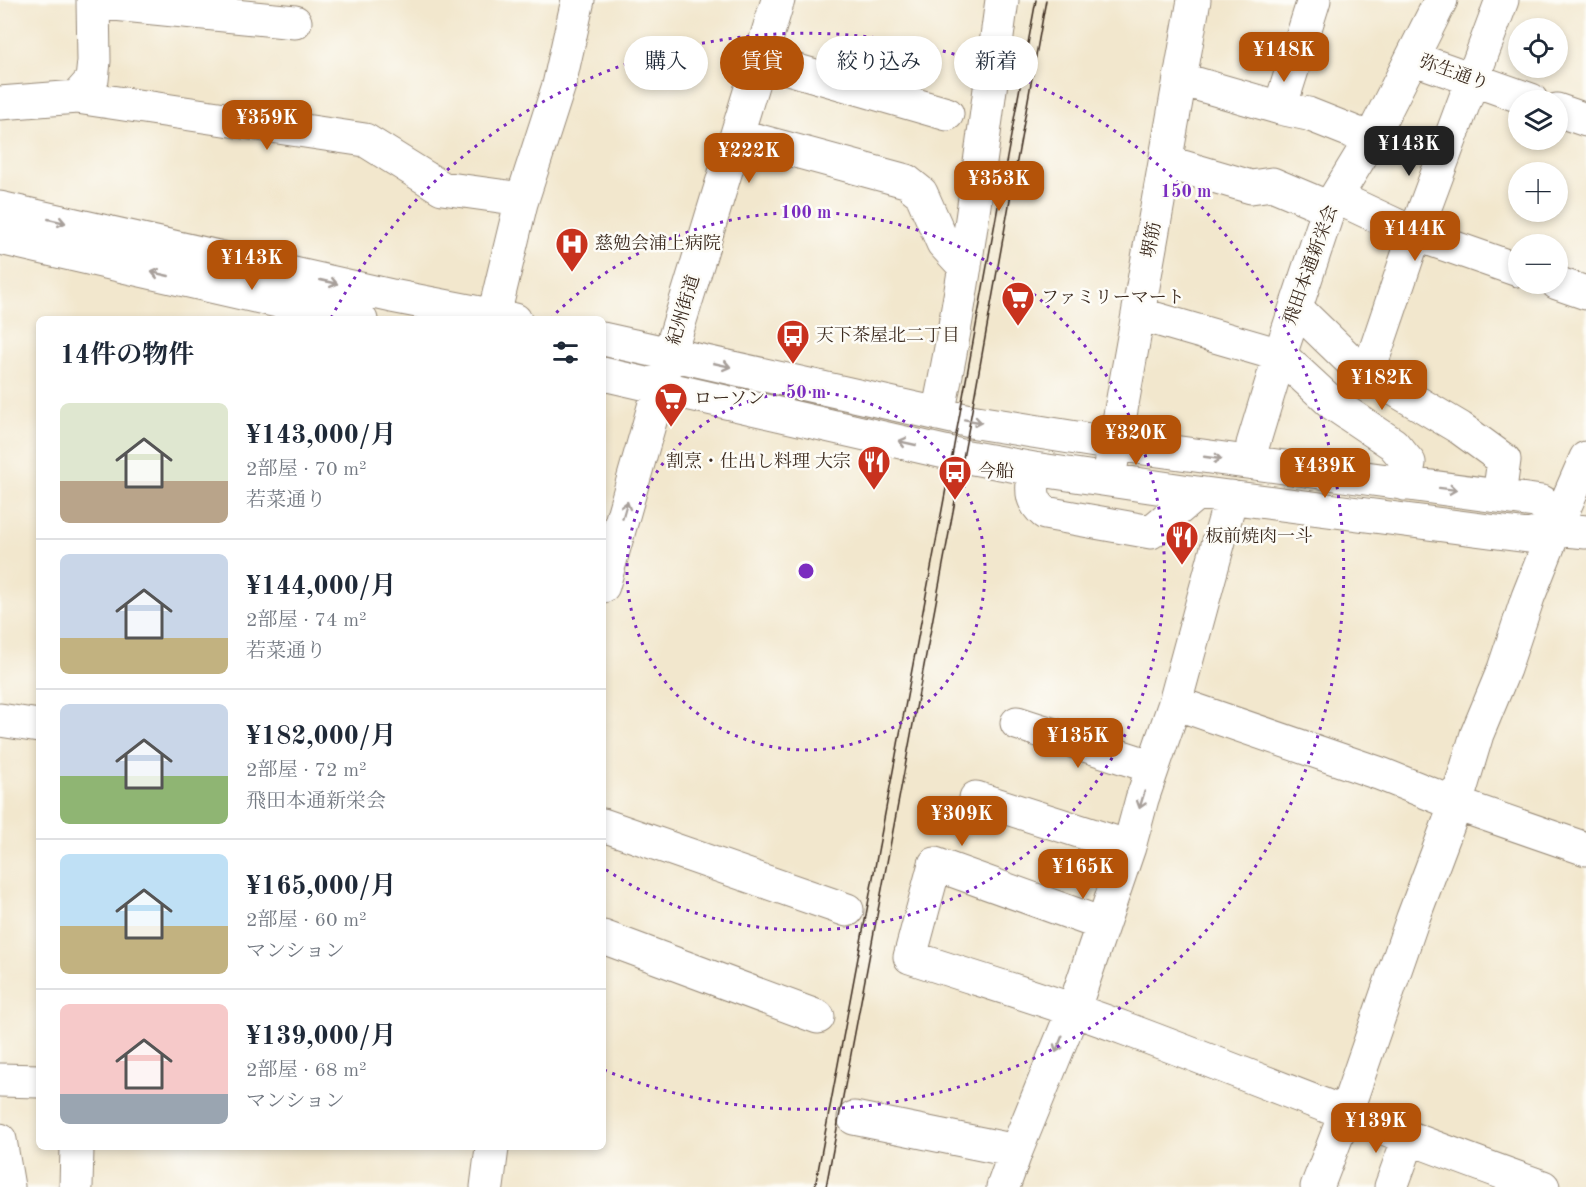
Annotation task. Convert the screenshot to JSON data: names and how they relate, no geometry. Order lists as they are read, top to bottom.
{
  "streets": {
    "street": [
      "弥生通り",
      "堺筋",
      "飛田本通新栄会",
      "紀州街道"
    ]
  },
  "crossings": [
    ["弥生通り", "飛田本通新栄会"]
  ],
  "one_way": ["紀州街道"],
  "places": {
    "hospital": ["慈勉会浦上病院"],
    "supermarket": ["ファミリーマート", "ローソン"],
    "bus stop": ["天下茶屋北二丁目", "今船"],
    "restaurant": ["割烹・仕出し料理 大宗", "板前焼肉一斗"]
  },
  "page": {
    "map_buttons": ["+", "−"],
    "price": [
      "¥148K",
      "¥359K",
      "¥143K",
      "¥222K",
      "¥353K",
      "¥144K",
      "¥143K",
      "¥182K",
      "¥320K",
      "¥439K",
      "¥135K",
      "¥309K",
      "¥165K",
      "¥139K"
    ],
    "chip": [
      "購入",
      "賃貸",
      "絞り込み",
      "新着"
    ],
    "heading": "14件の物件",
    "list": [
      {
        "name": "¥143,000/月",
        "note": "2部屋 · 70 m² · 若菜通り"
      },
      {
        "name": "¥144,000/月",
        "note": "2部屋 · 74 m² · 若菜通り"
      },
      {
        "name": "¥182,000/月",
        "note": "2部屋 · 72 m² · 飛田本通新栄会"
      },
      {
        "name": "¥165,000/月",
        "note": "2部屋 · 60 m² · マンション"
      },
      {
        "name": "¥139,000/月",
        "note": "2部屋 · 68 m² · マンション"
      }
    ]
  },
  "rings": ["150 m", "100 m", "50 m"]
}
